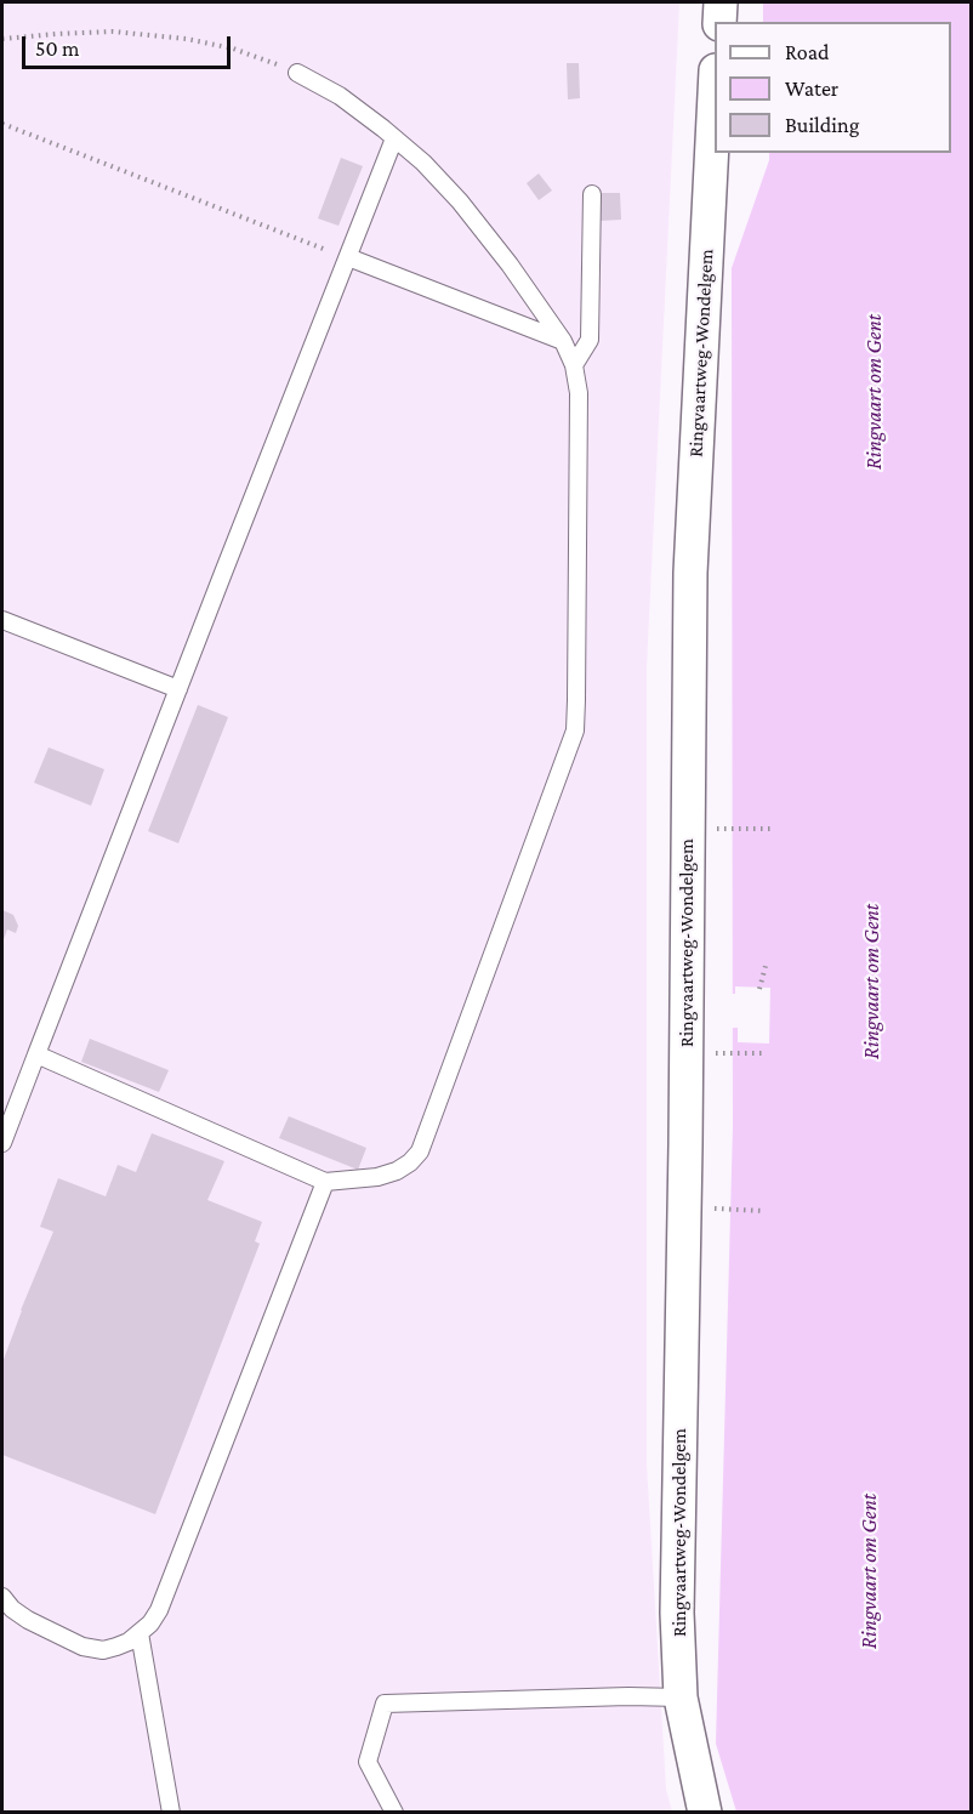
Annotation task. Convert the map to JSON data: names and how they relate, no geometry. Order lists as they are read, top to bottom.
{
  "streets": {
    "street": ["Ringvaartweg-Wondelgem"]
  },
  "water": ["Ringvaart om Gent"],
  "legend": ["Road", "Water", "Building"],
  "scale_bar": "50 m"
}
